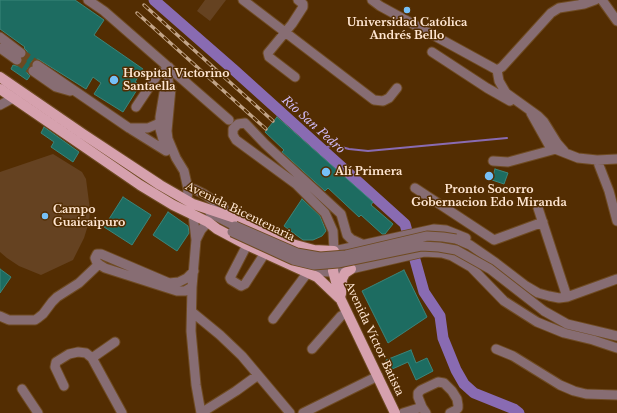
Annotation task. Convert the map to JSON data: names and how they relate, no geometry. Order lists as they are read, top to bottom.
{
  "streets": {
    "main road": ["Avenida Bicentenaria", "Avenida Víctor Batista"]
  },
  "water": ["Río San Pedro"],
  "places": [
    "Universidad Católica Andrés Bello",
    "Hospital Victorino Santaella",
    "Alí Primera",
    "Pronto Socorro Gobernacion Edo Miranda",
    "Campo Guaicaipuro"
  ]
}
